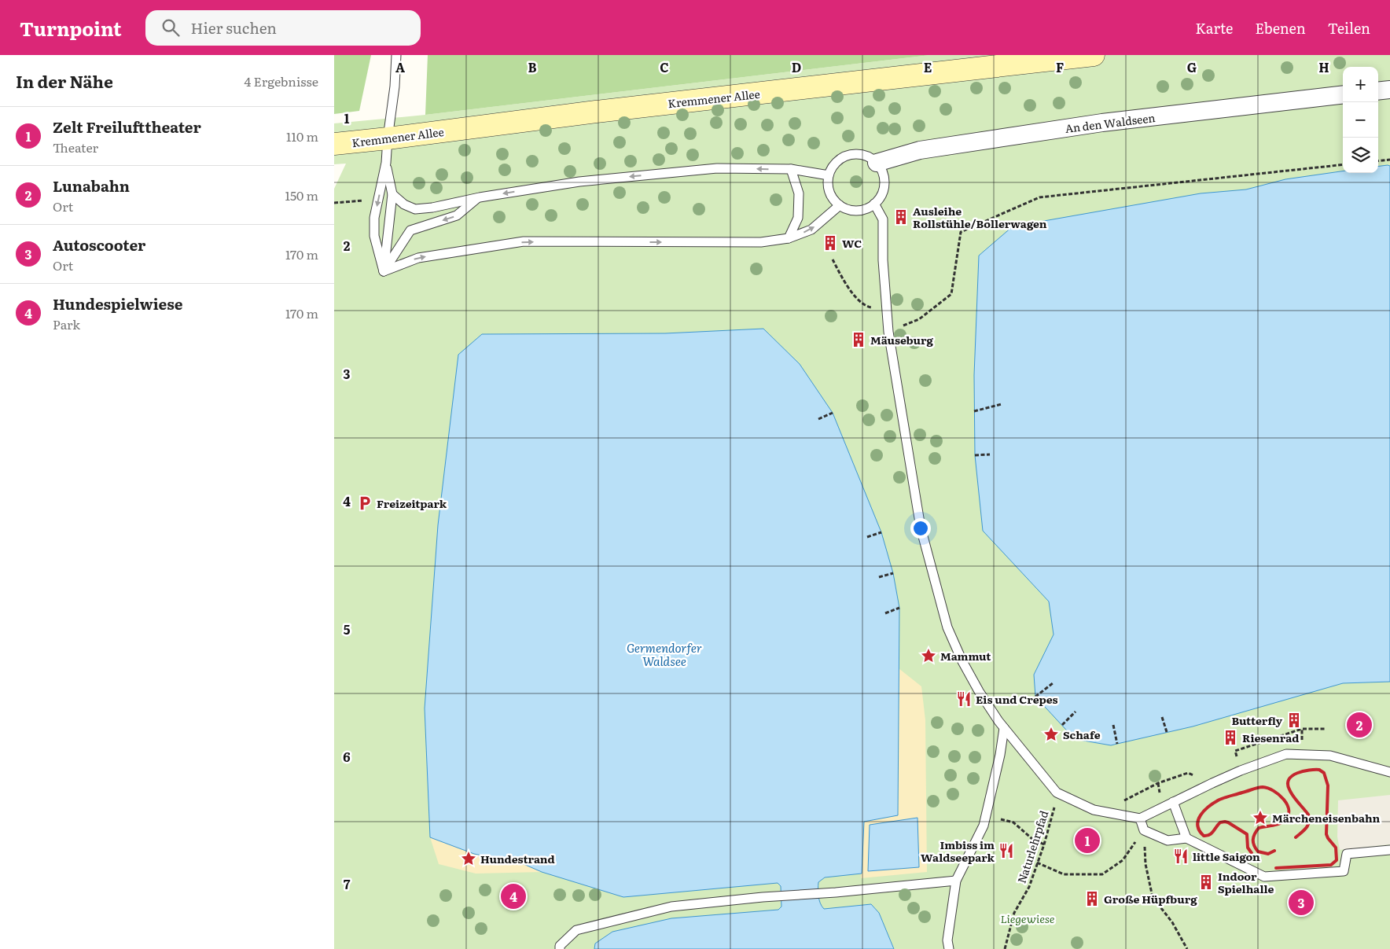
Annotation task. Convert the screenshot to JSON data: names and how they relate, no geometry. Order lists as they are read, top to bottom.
{
  "streets": {
    "main road": ["Kremmener Allee"],
    "street": ["An den Waldseen"],
    "path": ["Naturlehrpfad"]
  },
  "water": ["Germendorfer Waldsee"],
  "parks": ["Liegewiese"],
  "places": {
    "building": [
      "Ausleihe Rollstühle/Bollerwagen",
      "WC",
      "Mäuseburg",
      "Butterfly",
      "Riesenrad",
      "Indoor Spielhalle",
      "Große Hüpfburg"
    ],
    "parking": ["Freizeitpark"],
    "place": [
      "Mammut",
      "Schafe",
      "Märcheneisenbahn",
      "Hundestrand"
    ],
    "restaurant": ["Eis und Crepes", "Imbiss im Waldseepark", "little Saigon"]
  },
  "page": {
    "header": "Turnpoint",
    "search": "Hier suchen",
    "nav": ["Karte", "Ebenen", "Teilen"],
    "heading": ["In der Nähe", "4 Ergebnisse"],
    "map_buttons": ["+", "−"],
    "list": [
      {
        "mark": "1",
        "name": "Zelt Freilufttheater",
        "note": "Theater",
        "value": "110 m"
      },
      {
        "mark": "2",
        "name": "Lunabahn",
        "note": "Ort",
        "value": "150 m"
      },
      {
        "mark": "3",
        "name": "Autoscooter",
        "note": "Ort",
        "value": "170 m"
      },
      {
        "mark": "4",
        "name": "Hundespielwiese",
        "note": "Park",
        "value": "170 m"
      }
    ],
    "pins": [
      "2",
      "1",
      "4",
      "3"
    ]
  },
  "grid": {
    "columns": [
      "A",
      "B",
      "C",
      "D",
      "E",
      "F",
      "G",
      "H"
    ],
    "rows": [
      "1",
      "2",
      "3",
      "4",
      "5",
      "6",
      "7"
    ]
  }
}
